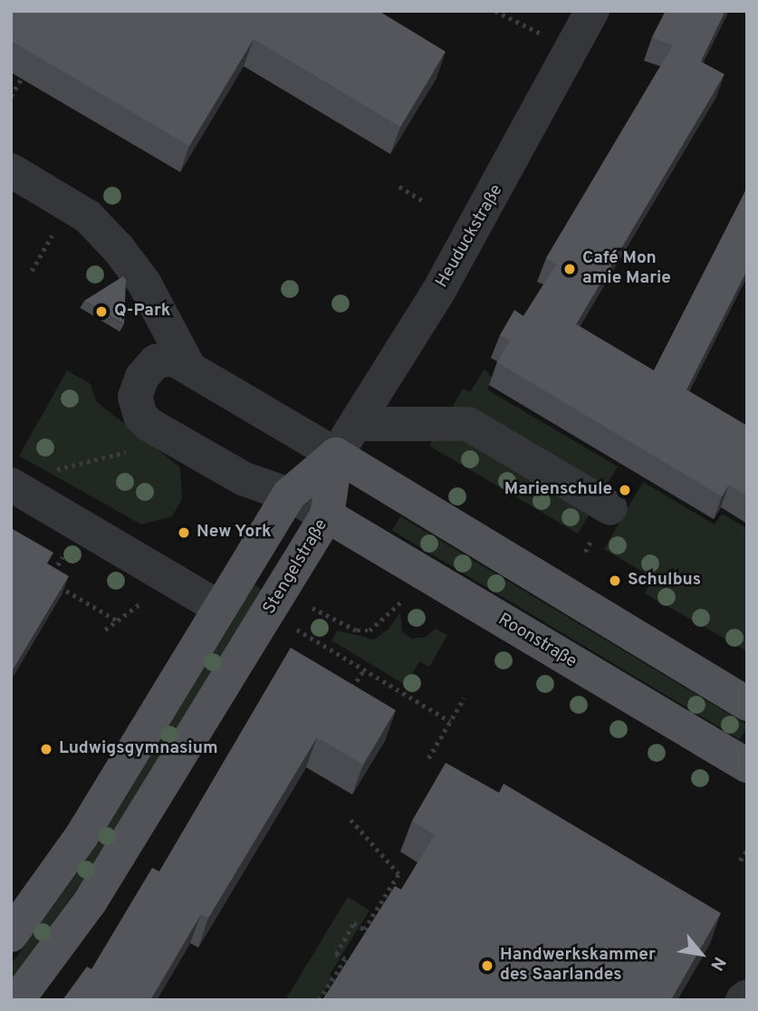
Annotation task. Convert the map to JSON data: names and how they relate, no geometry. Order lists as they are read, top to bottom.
{
  "streets": {
    "main road": ["Stengelstraße", "Roonstraße"],
    "street": ["Heuduckstraße"]
  },
  "crossings": [
    ["Heuduckstraße", "Stengelstraße"],
    ["Stengelstraße", "Roonstraße"]
  ],
  "places": [
    "Café Mon amie Marie",
    "Q-Park",
    "Marienschule",
    "New York",
    "Schulbus",
    "Ludwigsgymnasium",
    "Handwerkskammer des Saarlandes"
  ],
  "north": "bottom right"
}
